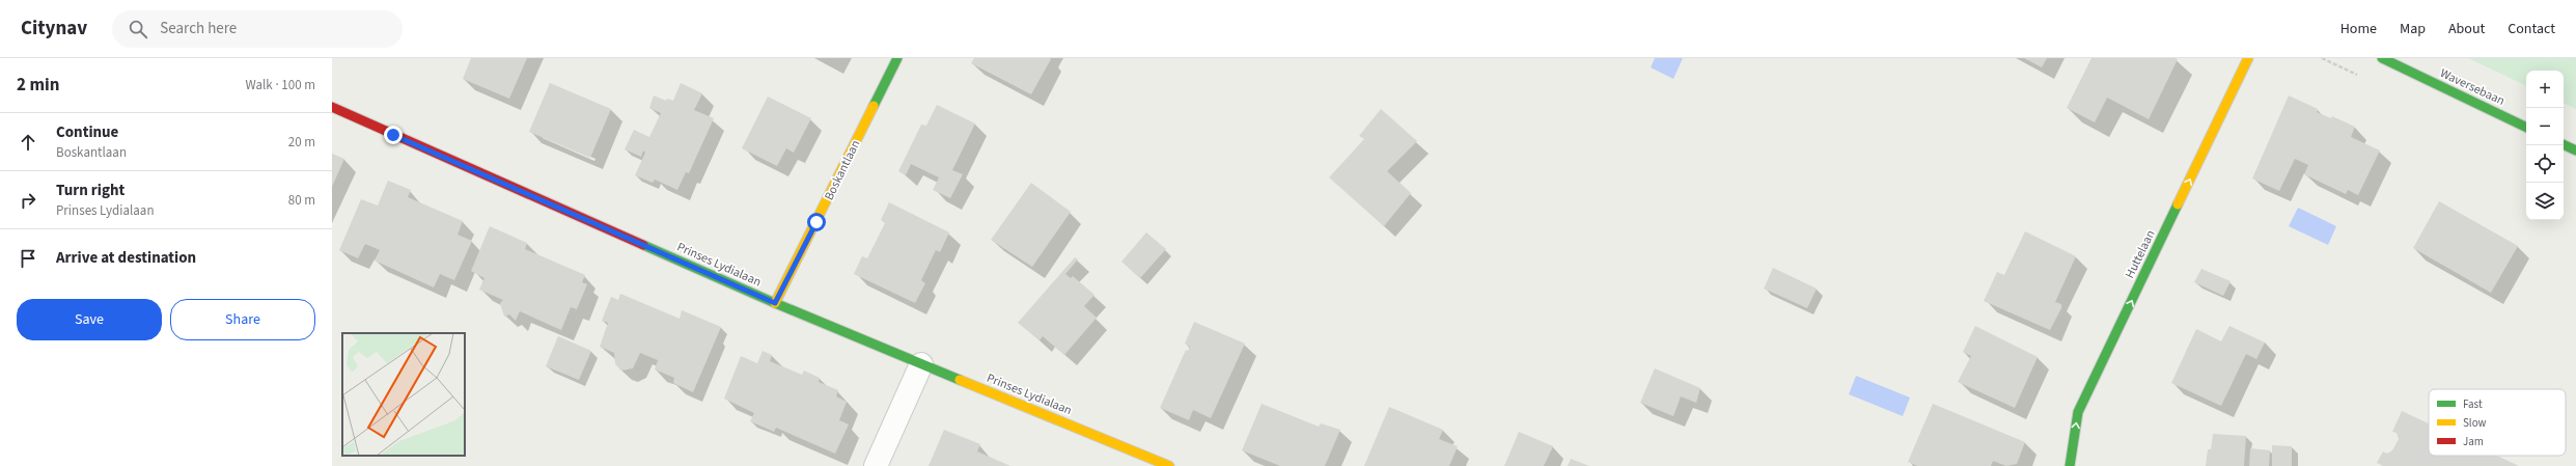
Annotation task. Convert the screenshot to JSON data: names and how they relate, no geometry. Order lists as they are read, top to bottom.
{
  "streets": {
    "street": [
      "Waversebaan",
      "Boskantlaan",
      "Huttelaan",
      "Prinses Lydialaan"
    ]
  },
  "crossings": [
    ["Boskantlaan", "Prinses Lydialaan"]
  ],
  "one_way": ["Huttelaan"],
  "legend": ["Fast", "Slow", "Jam"],
  "page": {
    "header": "Citynav",
    "search": "Search here",
    "nav": [
      "Home",
      "Map",
      "About",
      "Contact"
    ],
    "heading": ["2 min", "Walk · 100 m"],
    "map_buttons": ["+", "−"],
    "list": [
      ["Continue", "Boskantlaan", "20 m"],
      ["Turn right", "Prinses Lydialaan", "80 m"],
      "Arrive at destination"
    ],
    "buttons": ["Save", "Share"]
  }
}
